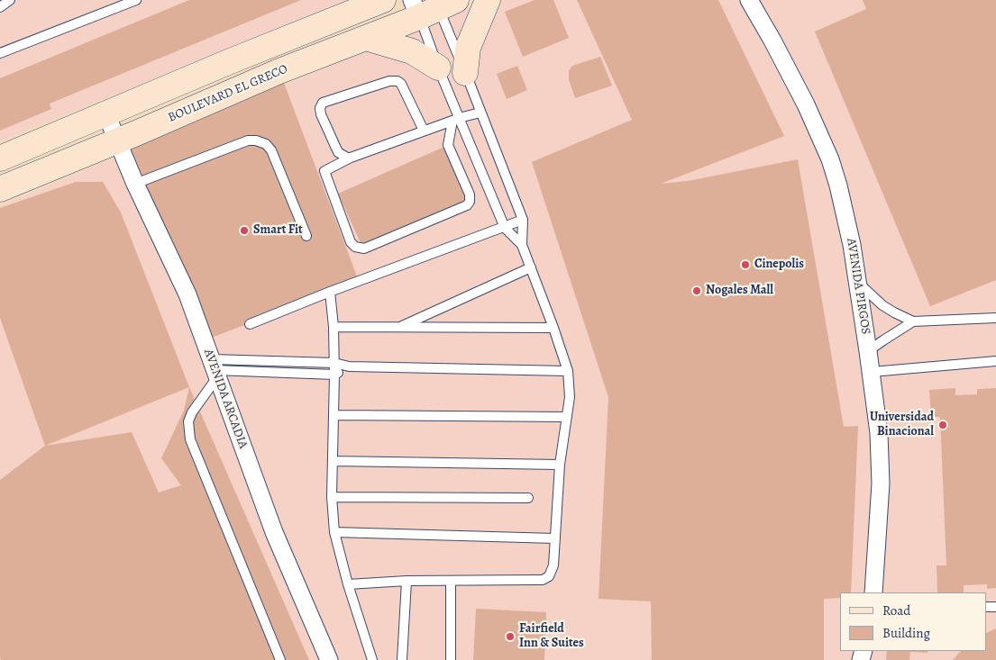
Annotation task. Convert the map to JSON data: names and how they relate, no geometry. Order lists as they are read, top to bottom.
{
  "streets": {
    "main road": ["BOULEVARD EL GRECO"],
    "street": ["AVENIDA PIRGOS", "AVENIDA ARCADIA"]
  },
  "crossings": [
    ["BOULEVARD EL GRECO", "AVENIDA ARCADIA"]
  ],
  "places": [
    "Smart Fit",
    "Cinepolis",
    "Nogales Mall",
    "Universidad Binacional",
    "Fairfield Inn & Suites"
  ],
  "legend": ["Road", "Building"]
}
